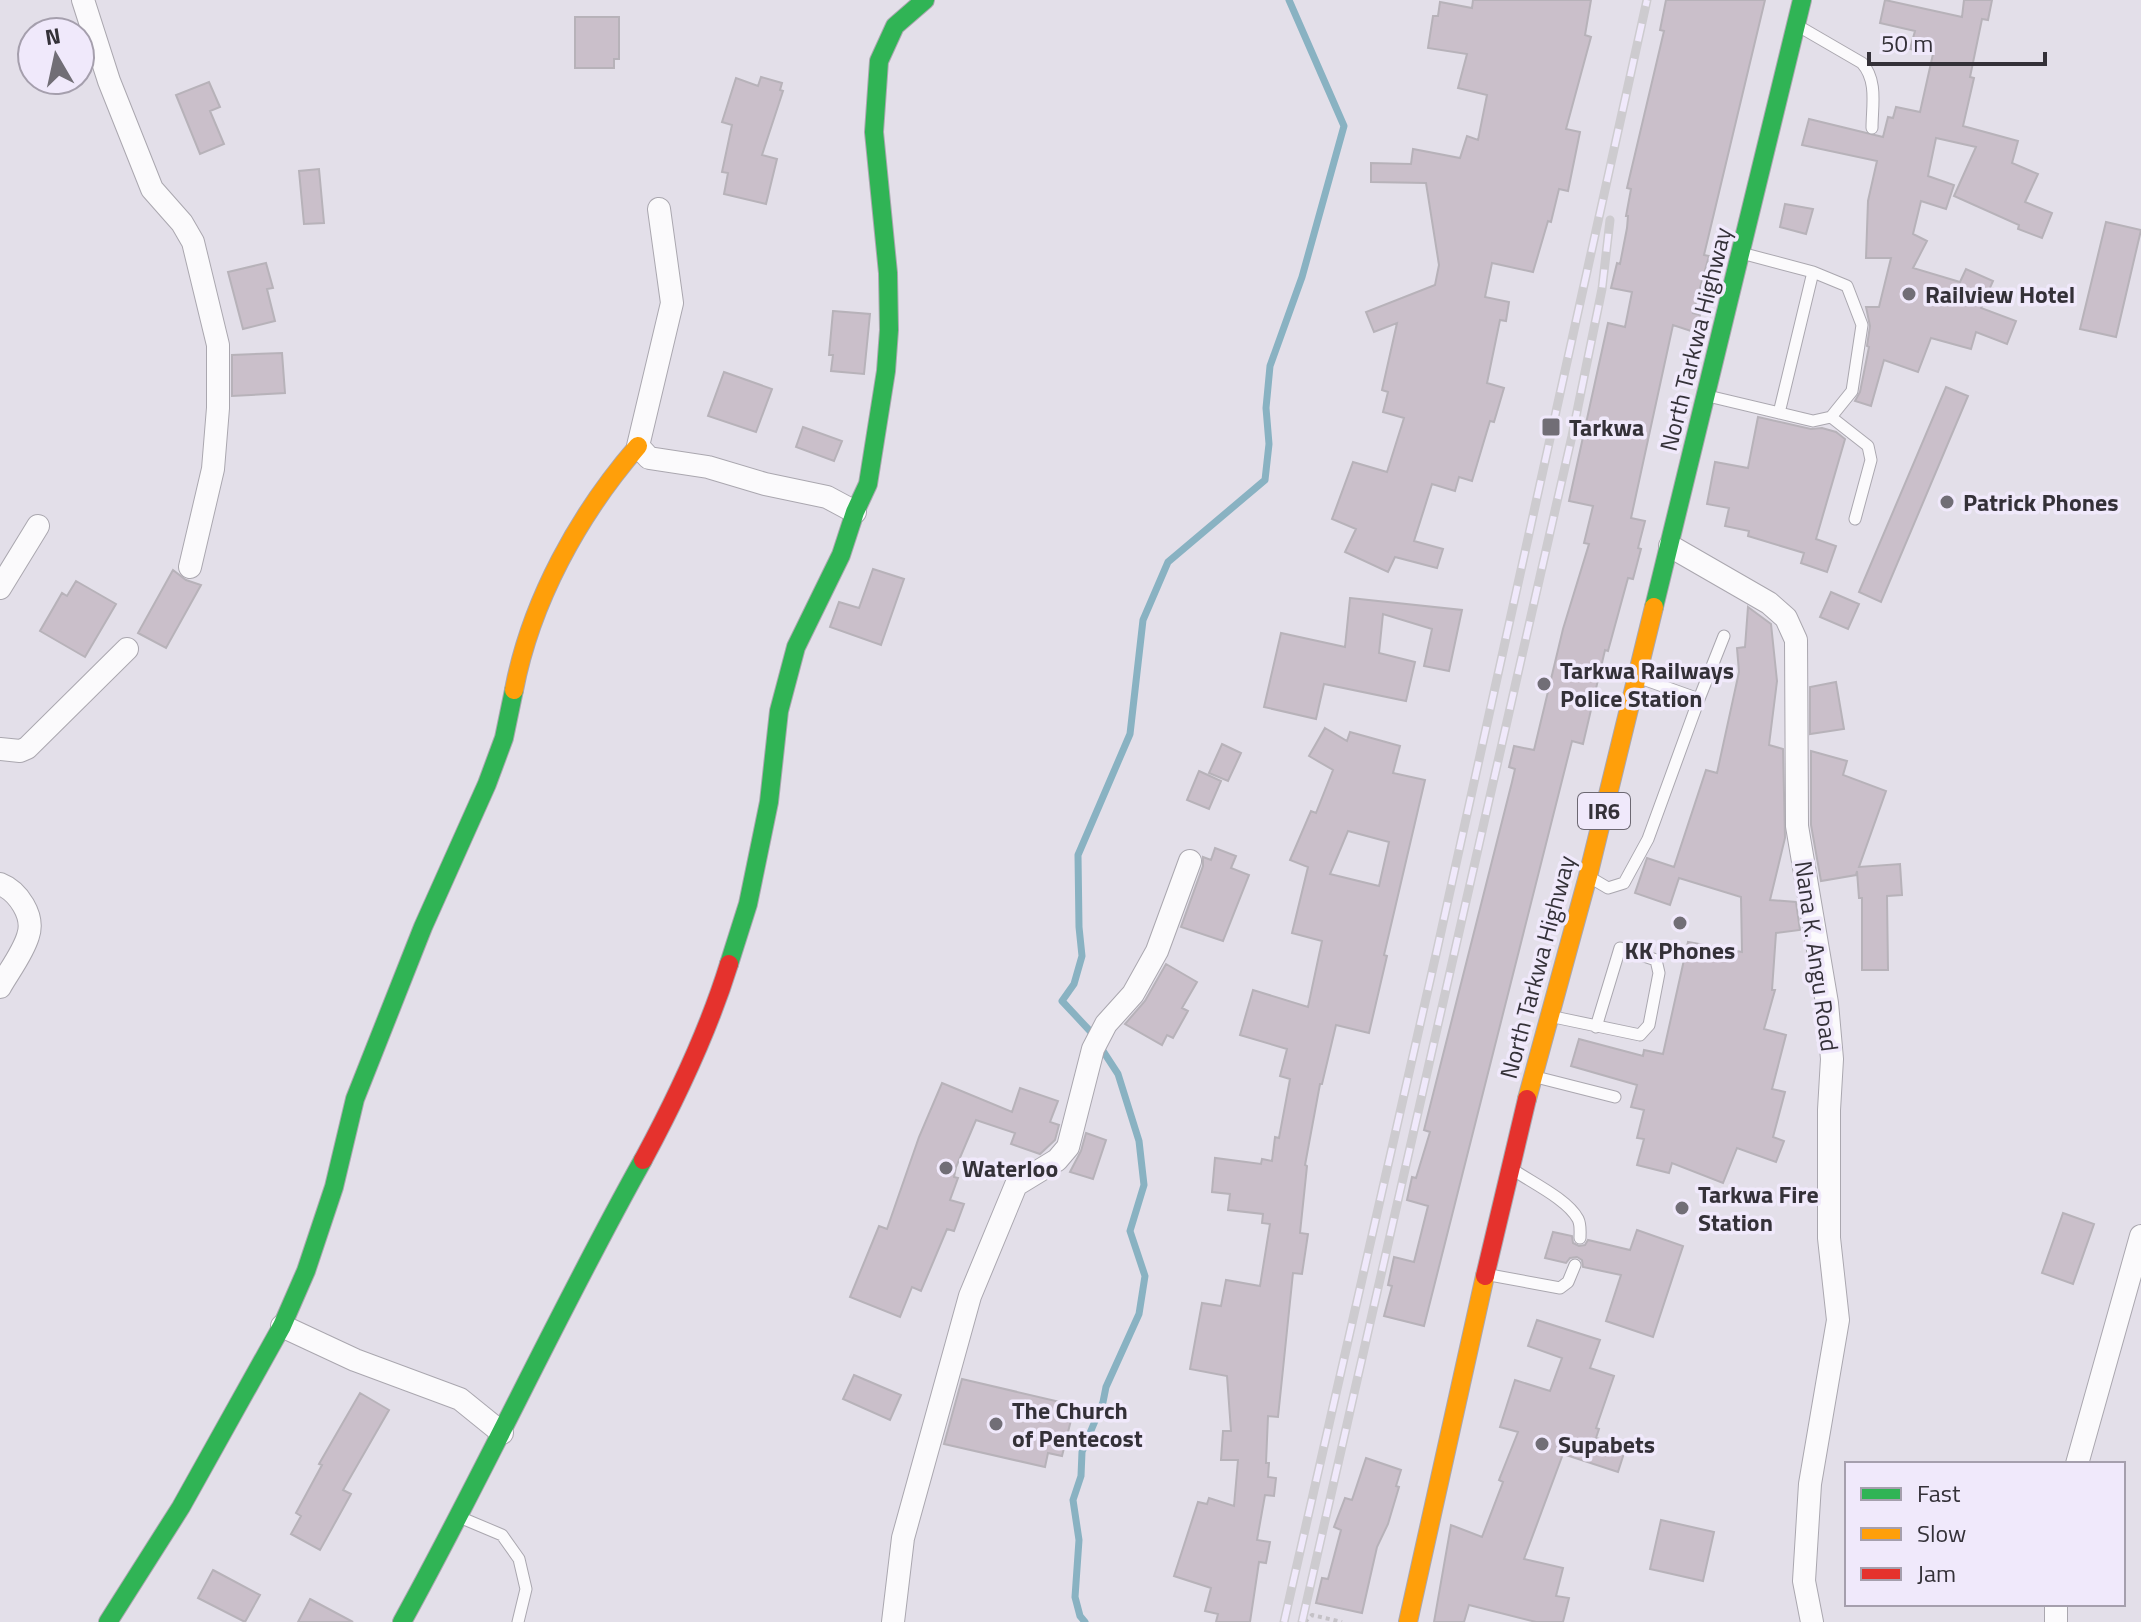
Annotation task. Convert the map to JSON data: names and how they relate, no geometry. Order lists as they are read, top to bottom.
{
  "streets": {
    "street": ["North Tarkwa Highway", "IR6", "Nana K. Angu Road"]
  },
  "crossings": [
    ["North Tarkwa Highway", "Nana K. Angu Road"]
  ],
  "places": {
    "other": [
      "Railview Hotel",
      "Patrick Phones",
      "Tarkwa Railways Police Station",
      "KK Phones",
      "Waterloo",
      "Tarkwa Fire Station",
      "The Church of Pentecost",
      "Supabets"
    ],
    "transit": ["Tarkwa"]
  },
  "legend": ["Fast", "Slow", "Jam"],
  "scale_bar": "50 m",
  "north": "top"
}
